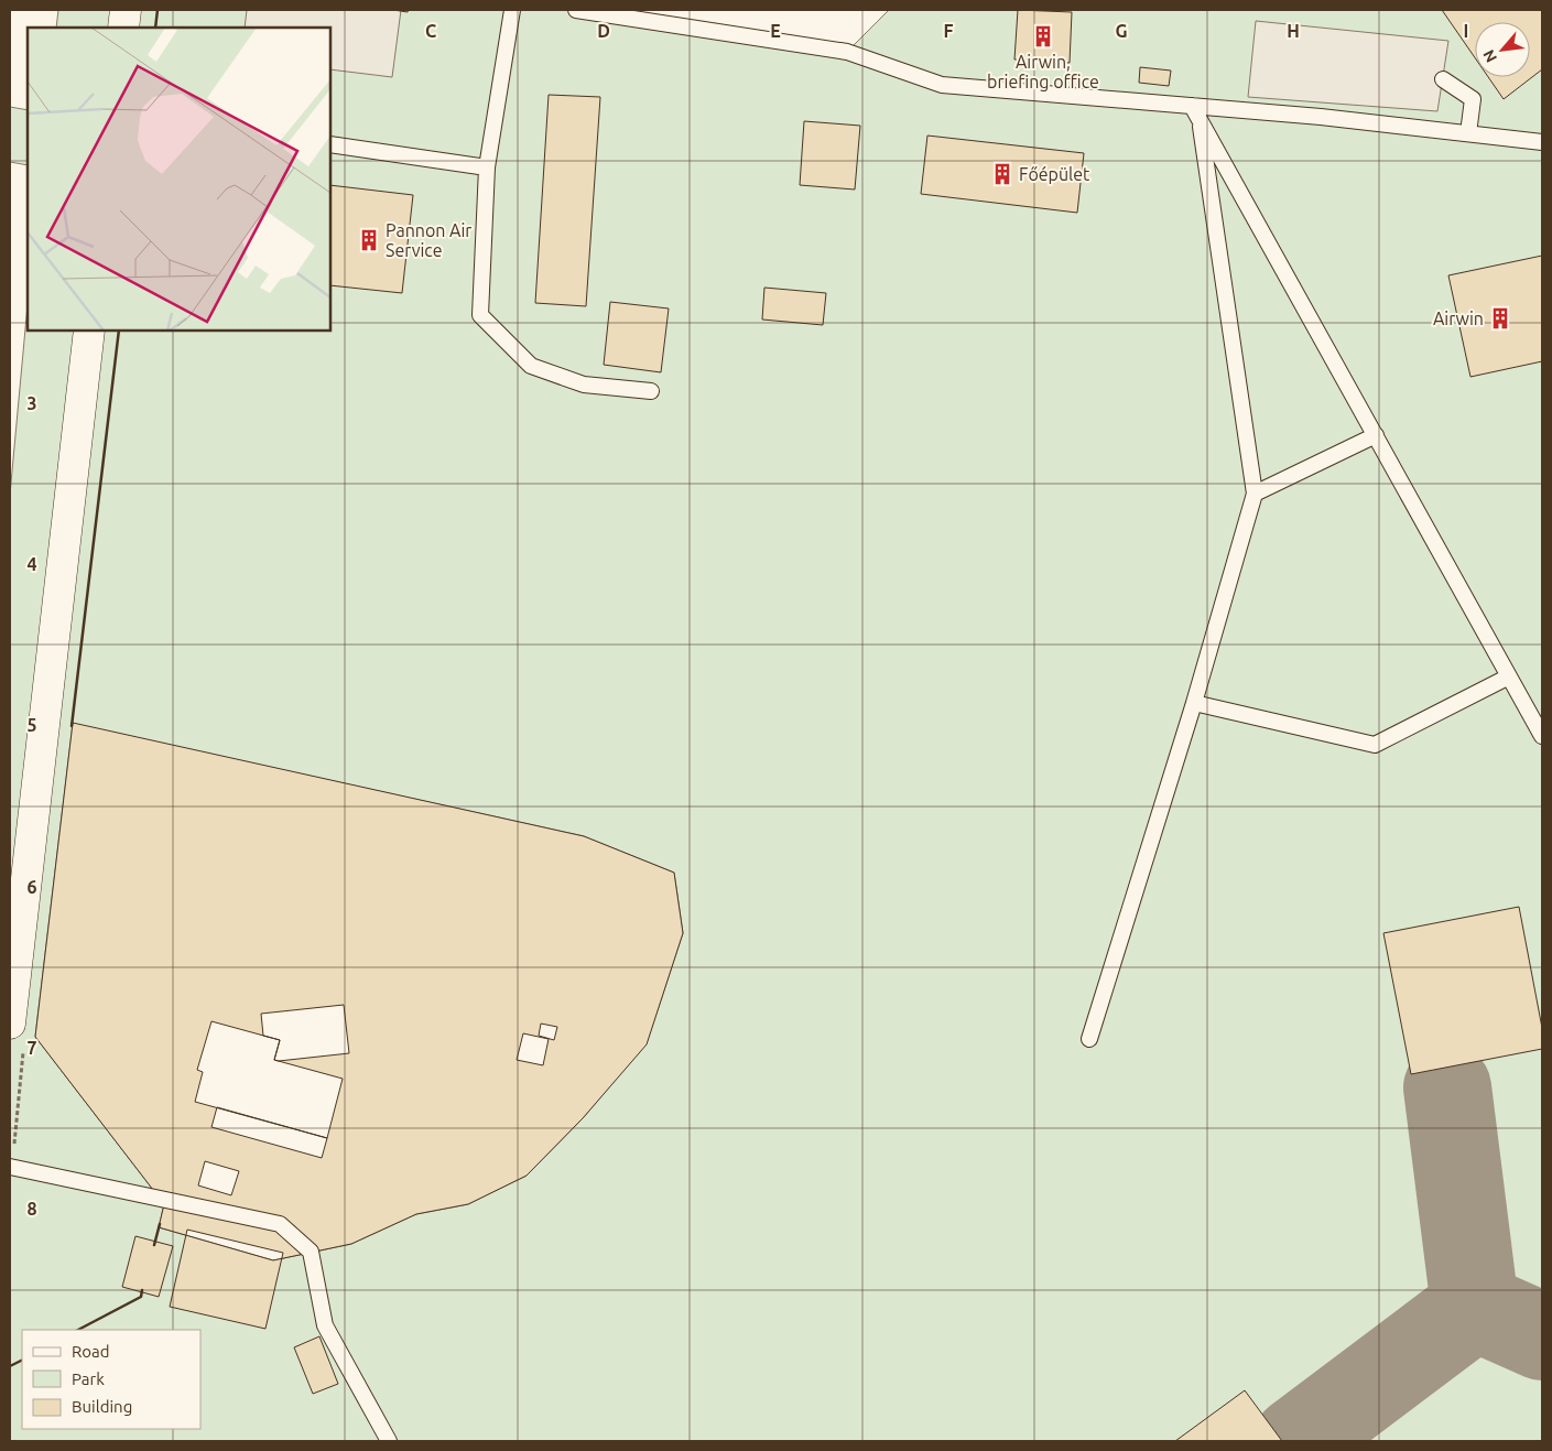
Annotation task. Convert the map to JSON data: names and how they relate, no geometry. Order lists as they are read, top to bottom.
{
  "places": {
    "building": [
      "Airwin, briefing office",
      "Főépület",
      "Pannon Air Service",
      "Airwin"
    ]
  },
  "legend": ["Road", "Park", "Building"],
  "north": "bottom left",
  "grid": {
    "columns": [
      "C",
      "D",
      "E",
      "F",
      "G",
      "H",
      "I"
    ],
    "rows": [
      "3",
      "4",
      "5",
      "6",
      "7",
      "8"
    ]
  }
}
